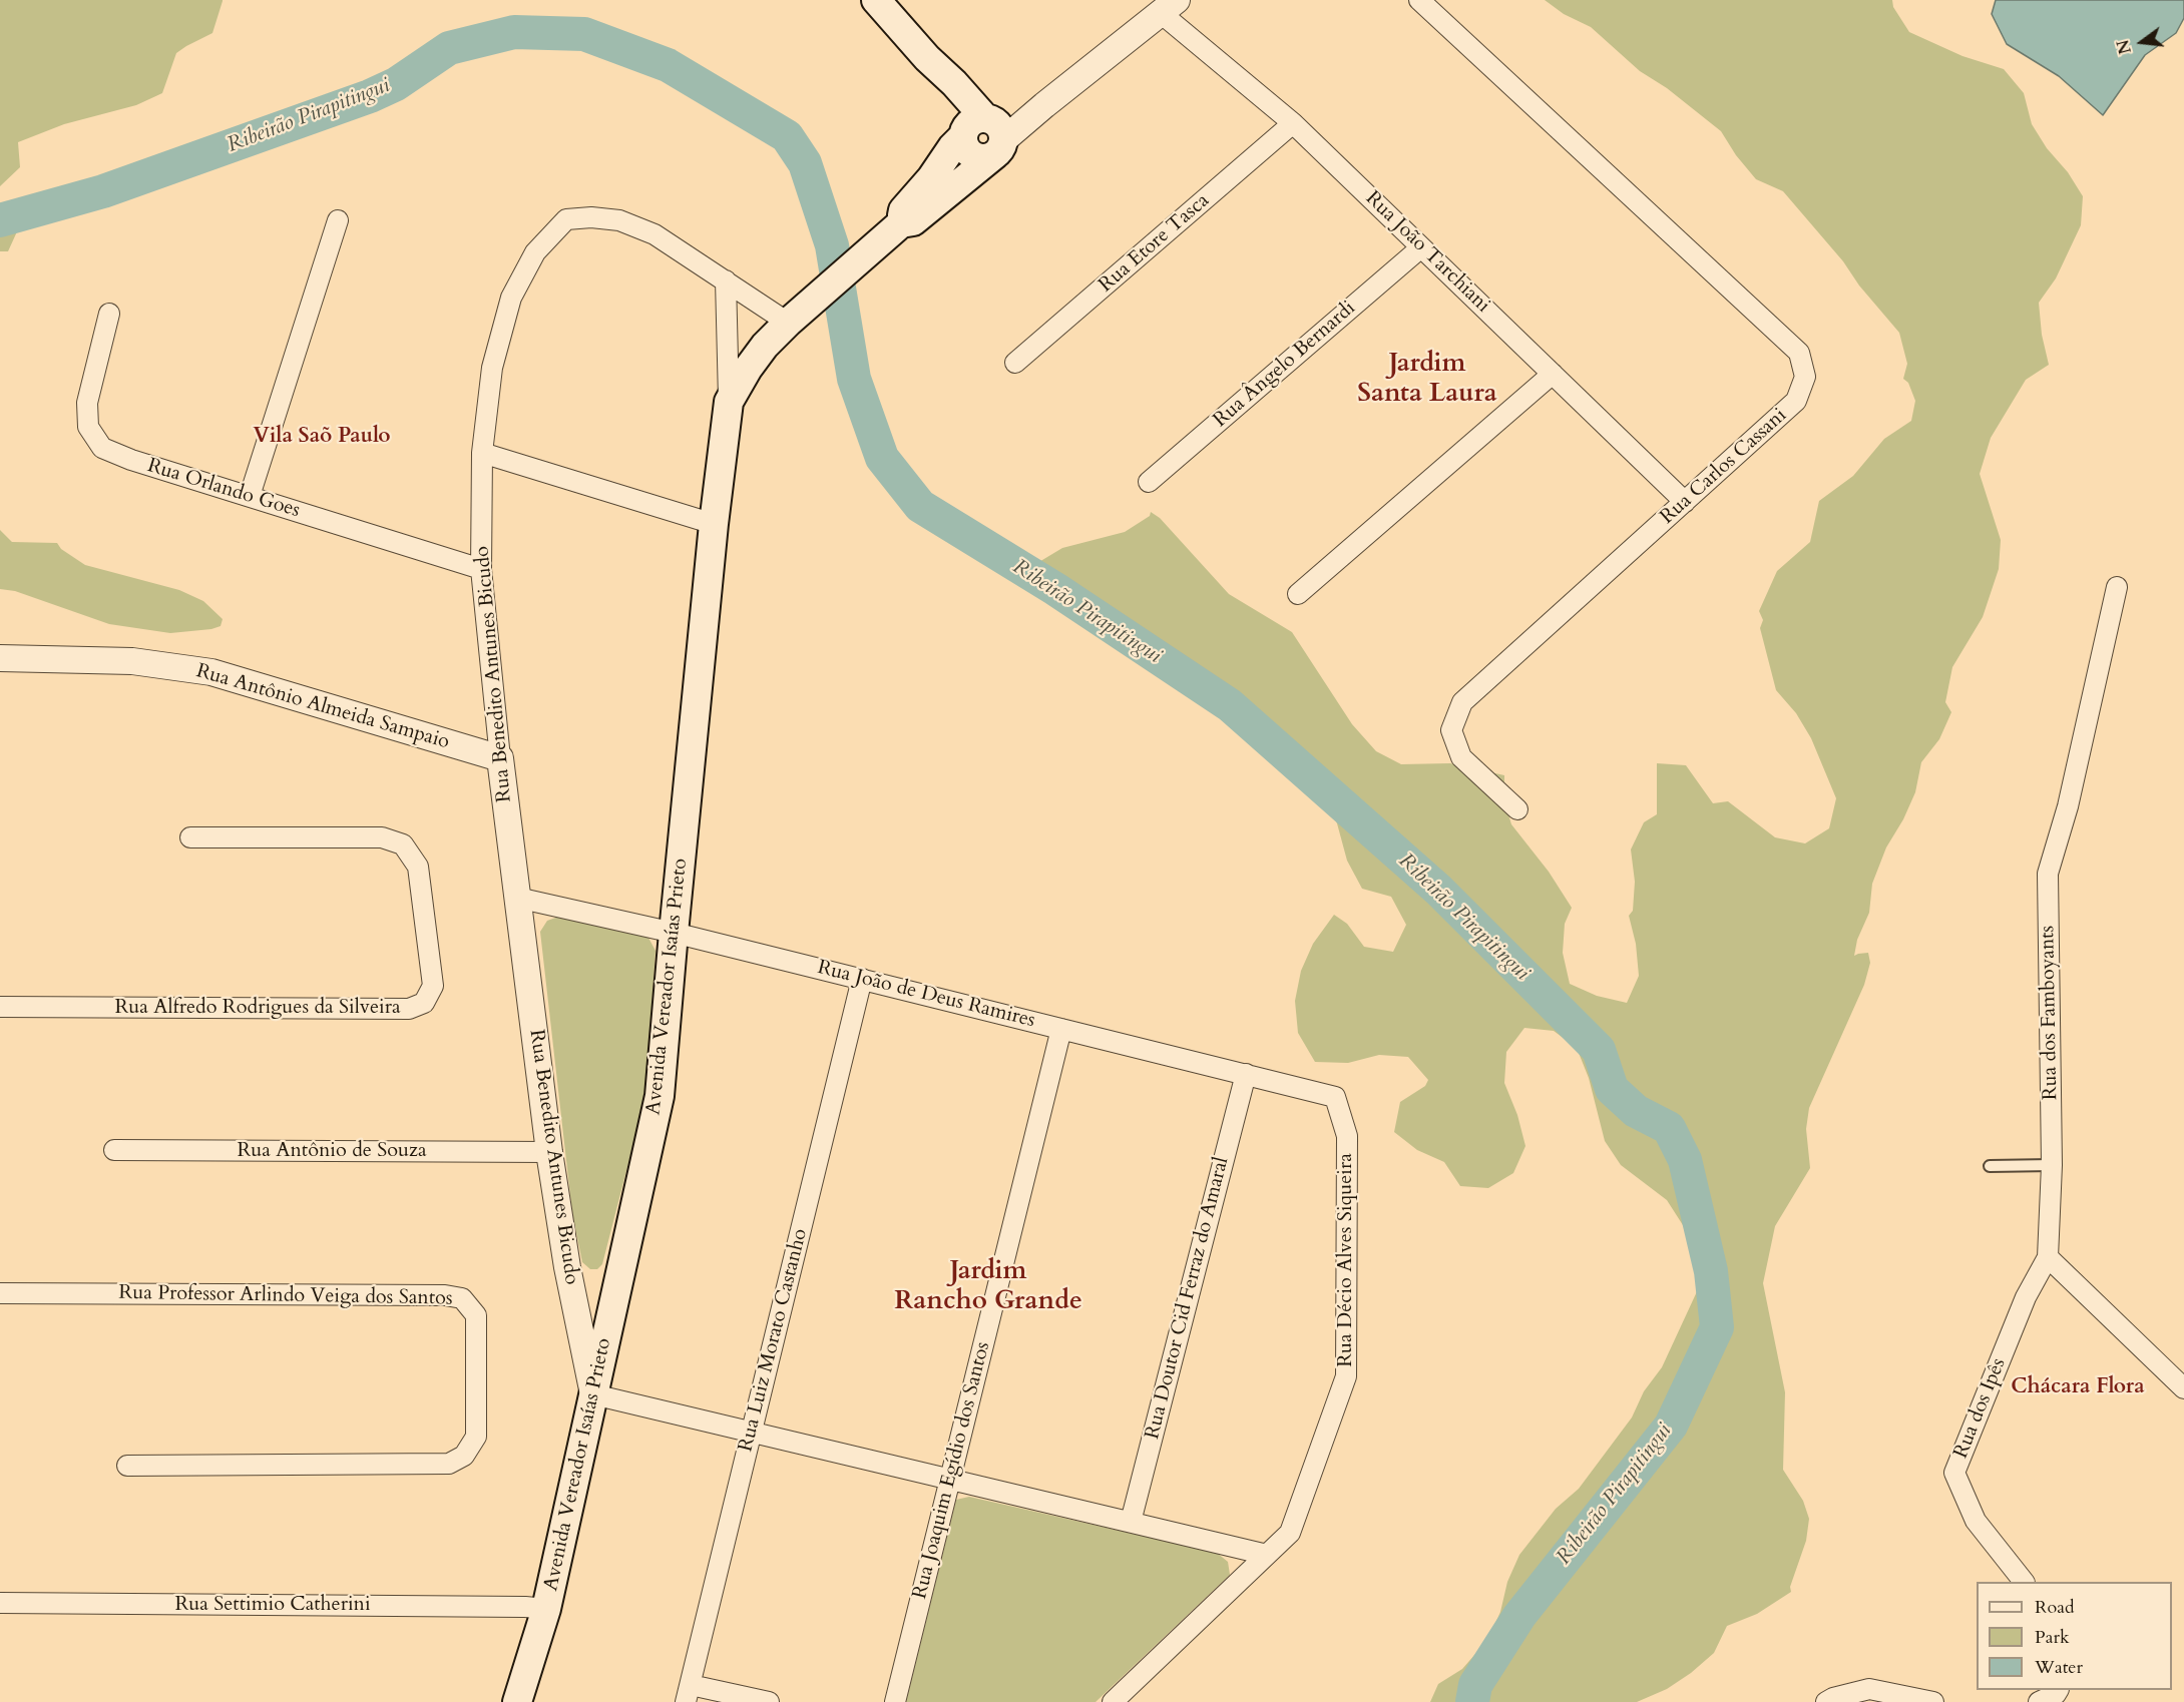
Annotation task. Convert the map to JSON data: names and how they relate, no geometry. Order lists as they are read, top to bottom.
{
  "streets": {
    "main road": ["Avenida Vereador Isaías Prieto"],
    "street": [
      "Rua Etore Tasca",
      "Rua João Tarchiani",
      "Rua Ângelo Bernardi",
      "Rua Carlos Cassani",
      "Rua Orlando Goes",
      "Rua Benedito Antunes Bicudo",
      "Rua Antônio Almeida Sampaio",
      "Rua João de Deus Ramires",
      "Rua Alfredo Rodrigues da Silveira",
      "Rua dos Famboyants",
      "Rua Antônio de Souza",
      "Rua Décio Alves Siqueira",
      "Rua Professor Arlindo Veiga dos Santos",
      "Rua Doutor Cid Ferraz do Amaral",
      "Rua Luiz Morato Castanho",
      "Rua dos Ipês",
      "Rua Joaquim Egídio dos Santos",
      "Rua Settimio Catherini"
    ]
  },
  "crossings": [
    ["Rua Etore Tasca", "Rua João Tarchiani"],
    ["Rua João Tarchiani", "Rua Ângelo Bernardi"],
    ["Rua João Tarchiani", "Rua Carlos Cassani"],
    ["Rua Orlando Goes", "Rua Benedito Antunes Bicudo"],
    ["Rua Benedito Antunes Bicudo", "Rua Antônio Almeida Sampaio"],
    ["Rua Benedito Antunes Bicudo", "Avenida Vereador Isaías Prieto"],
    ["Rua Benedito Antunes Bicudo", "Rua João de Deus Ramires"],
    ["Rua Benedito Antunes Bicudo", "Rua Antônio de Souza"],
    ["Avenida Vereador Isaías Prieto", "Rua João de Deus Ramires"],
    ["Avenida Vereador Isaías Prieto", "Rua Settimio Catherini"],
    ["Rua João de Deus Ramires", "Rua Décio Alves Siqueira"],
    ["Rua João de Deus Ramires", "Rua Doutor Cid Ferraz do Amaral"],
    ["Rua João de Deus Ramires", "Rua Luiz Morato Castanho"],
    ["Rua João de Deus Ramires", "Rua Joaquim Egídio dos Santos"],
    ["Rua dos Famboyants", "Rua dos Ipês"]
  ],
  "districts": [
    "Jardim Santa Laura",
    "Vila Saõ Paulo",
    "Jardim Rancho Grande",
    "Chácara Flora"
  ],
  "water": ["Ribeirão Pirapitingui"],
  "legend": ["Road", "Park", "Water"],
  "north": "left"
}
